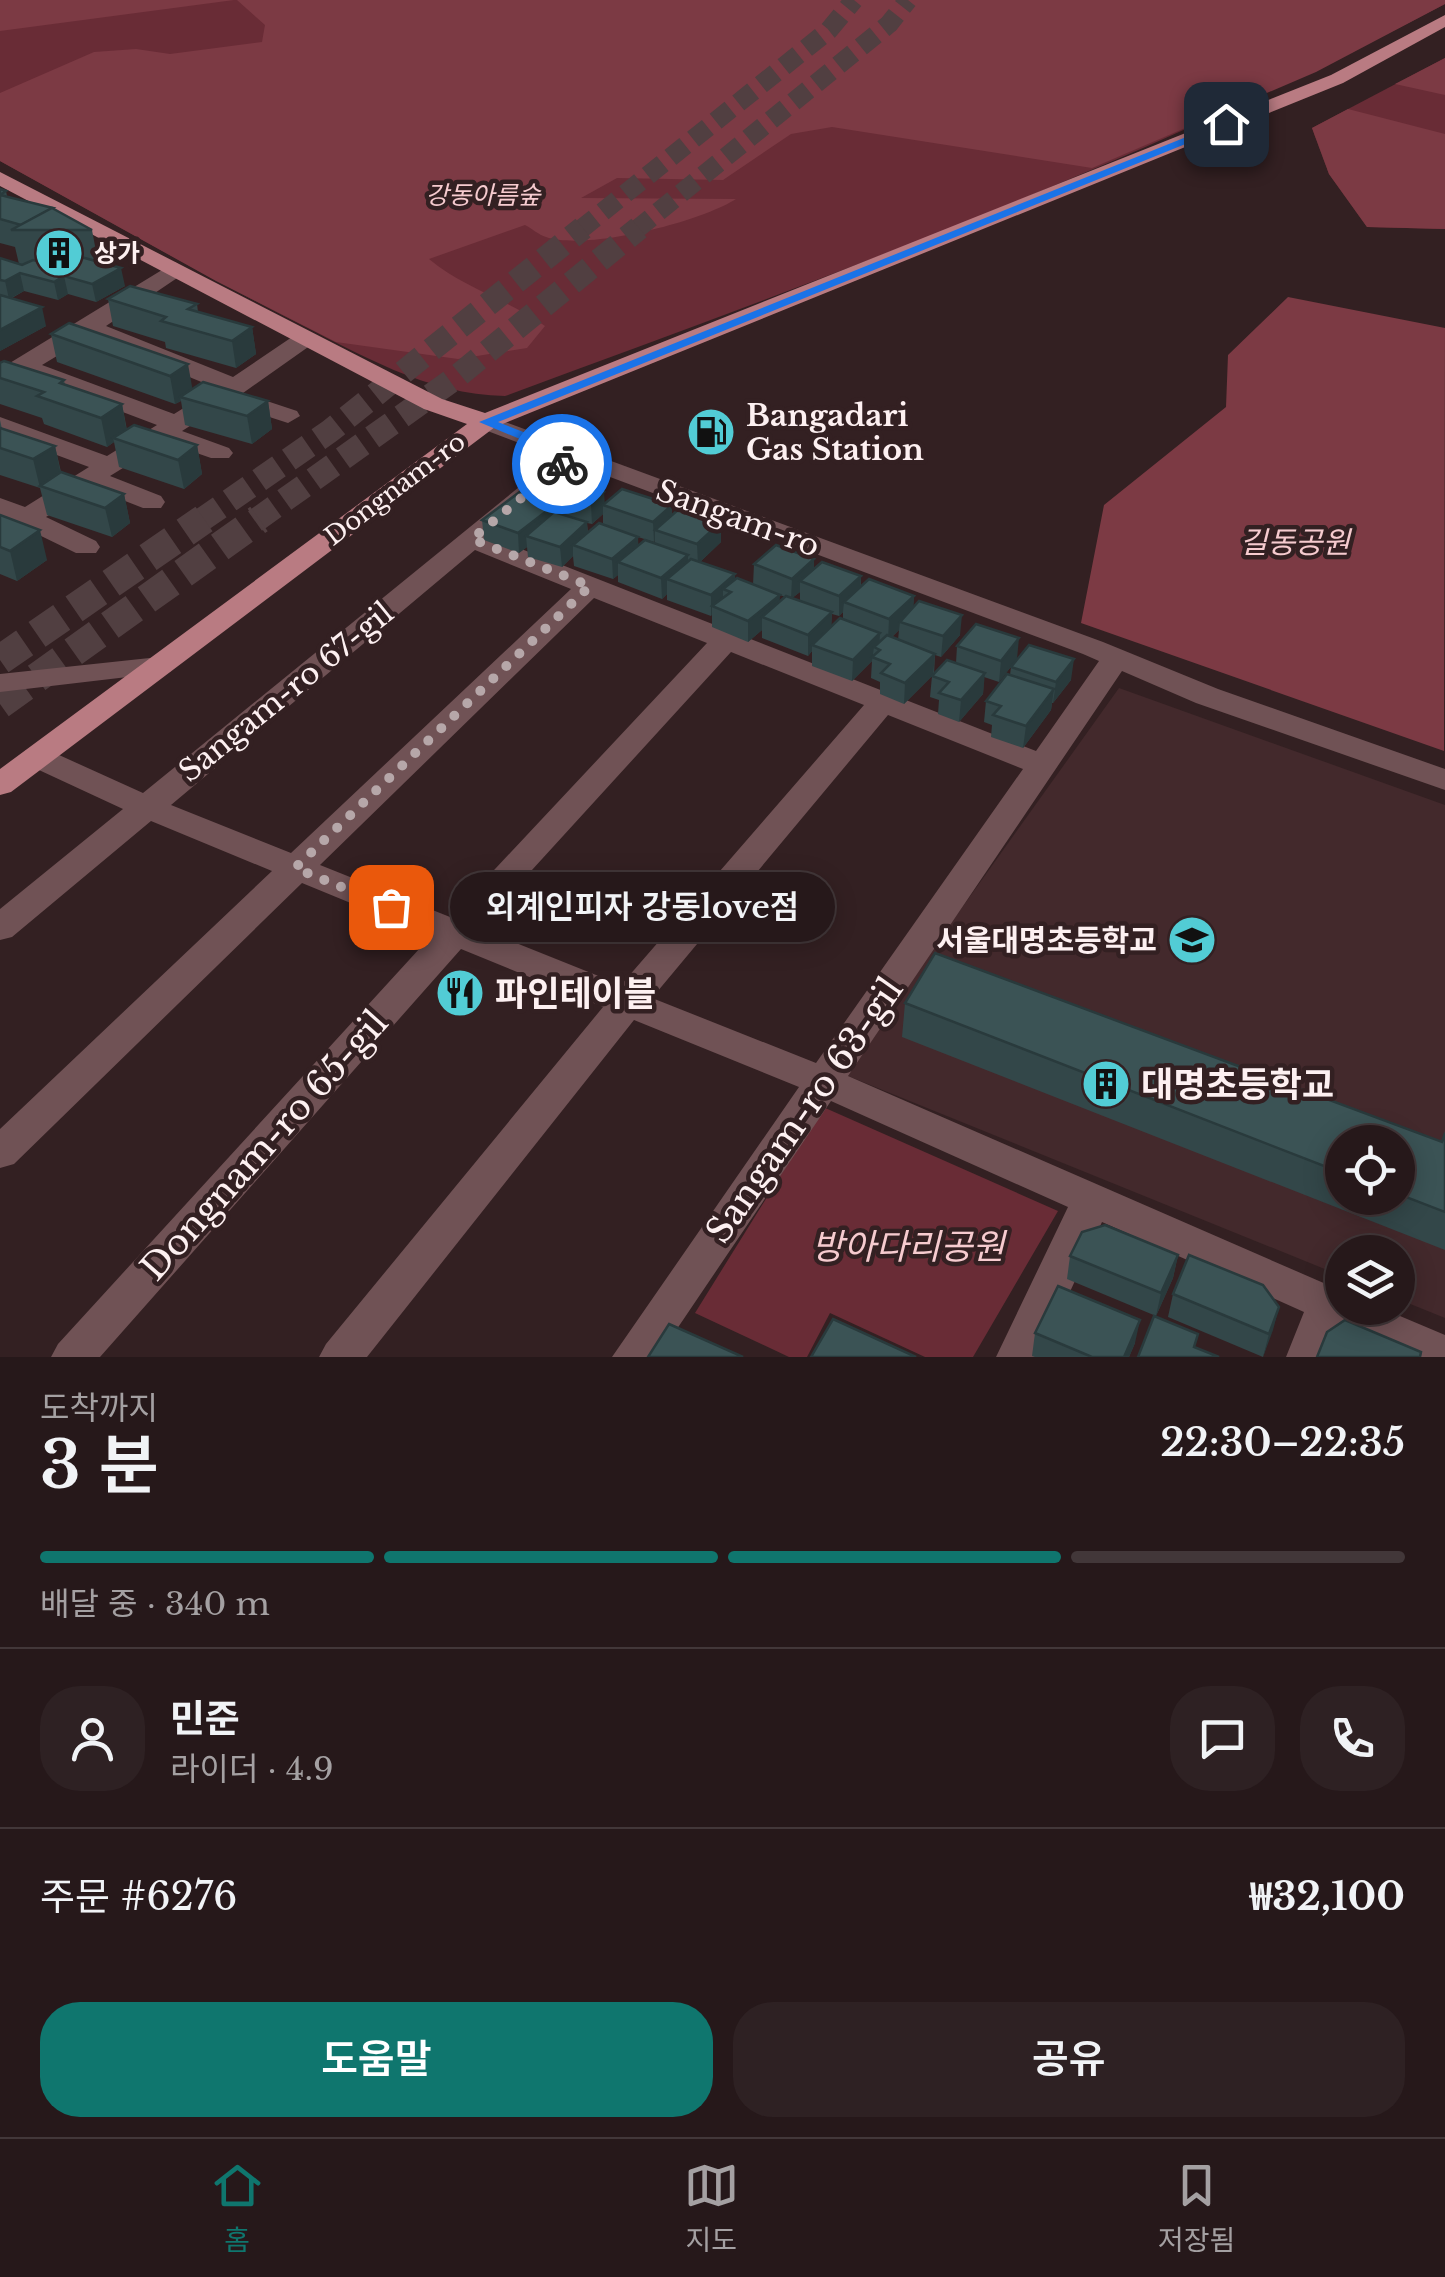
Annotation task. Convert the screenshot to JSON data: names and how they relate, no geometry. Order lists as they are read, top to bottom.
{
  "streets": {
    "main road": ["Dongnam-ro", "Sangam-ro"],
    "street": ["Sangam-ro 67-gil", "Sangam-ro 63-gil", "Dongnam-ro 65-gil"]
  },
  "crossings": [
    ["Dongnam-ro", "Sangam-ro"],
    ["Sangam-ro", "Sangam-ro 67-gil"],
    ["Sangam-ro", "Sangam-ro 63-gil"]
  ],
  "parks": ["강동아름숲", "길동공원", "방아다리공원"],
  "places": {
    "building": ["상가", "대명초등학교"],
    "fuel station": ["Bangadari Gas Station"],
    "other": ["외계인피자 강동love점"],
    "school or university": ["서울대명초등학교"],
    "restaurant": ["파인테이블"]
  },
  "page": {
    "bubble": "외계인피자 강동love점",
    "heading": ["3 분", "도착까지", "22:30–22:35"],
    "panel": [
      "민준",
      "라이더 · 4.9",
      "주문 #6276",
      "₩32,100"
    ],
    "bar": "배달 중 · 340 m",
    "buttons": ["도움말", "공유"],
    "tabs": ["홈", "지도", "저장됨"]
  }
}
